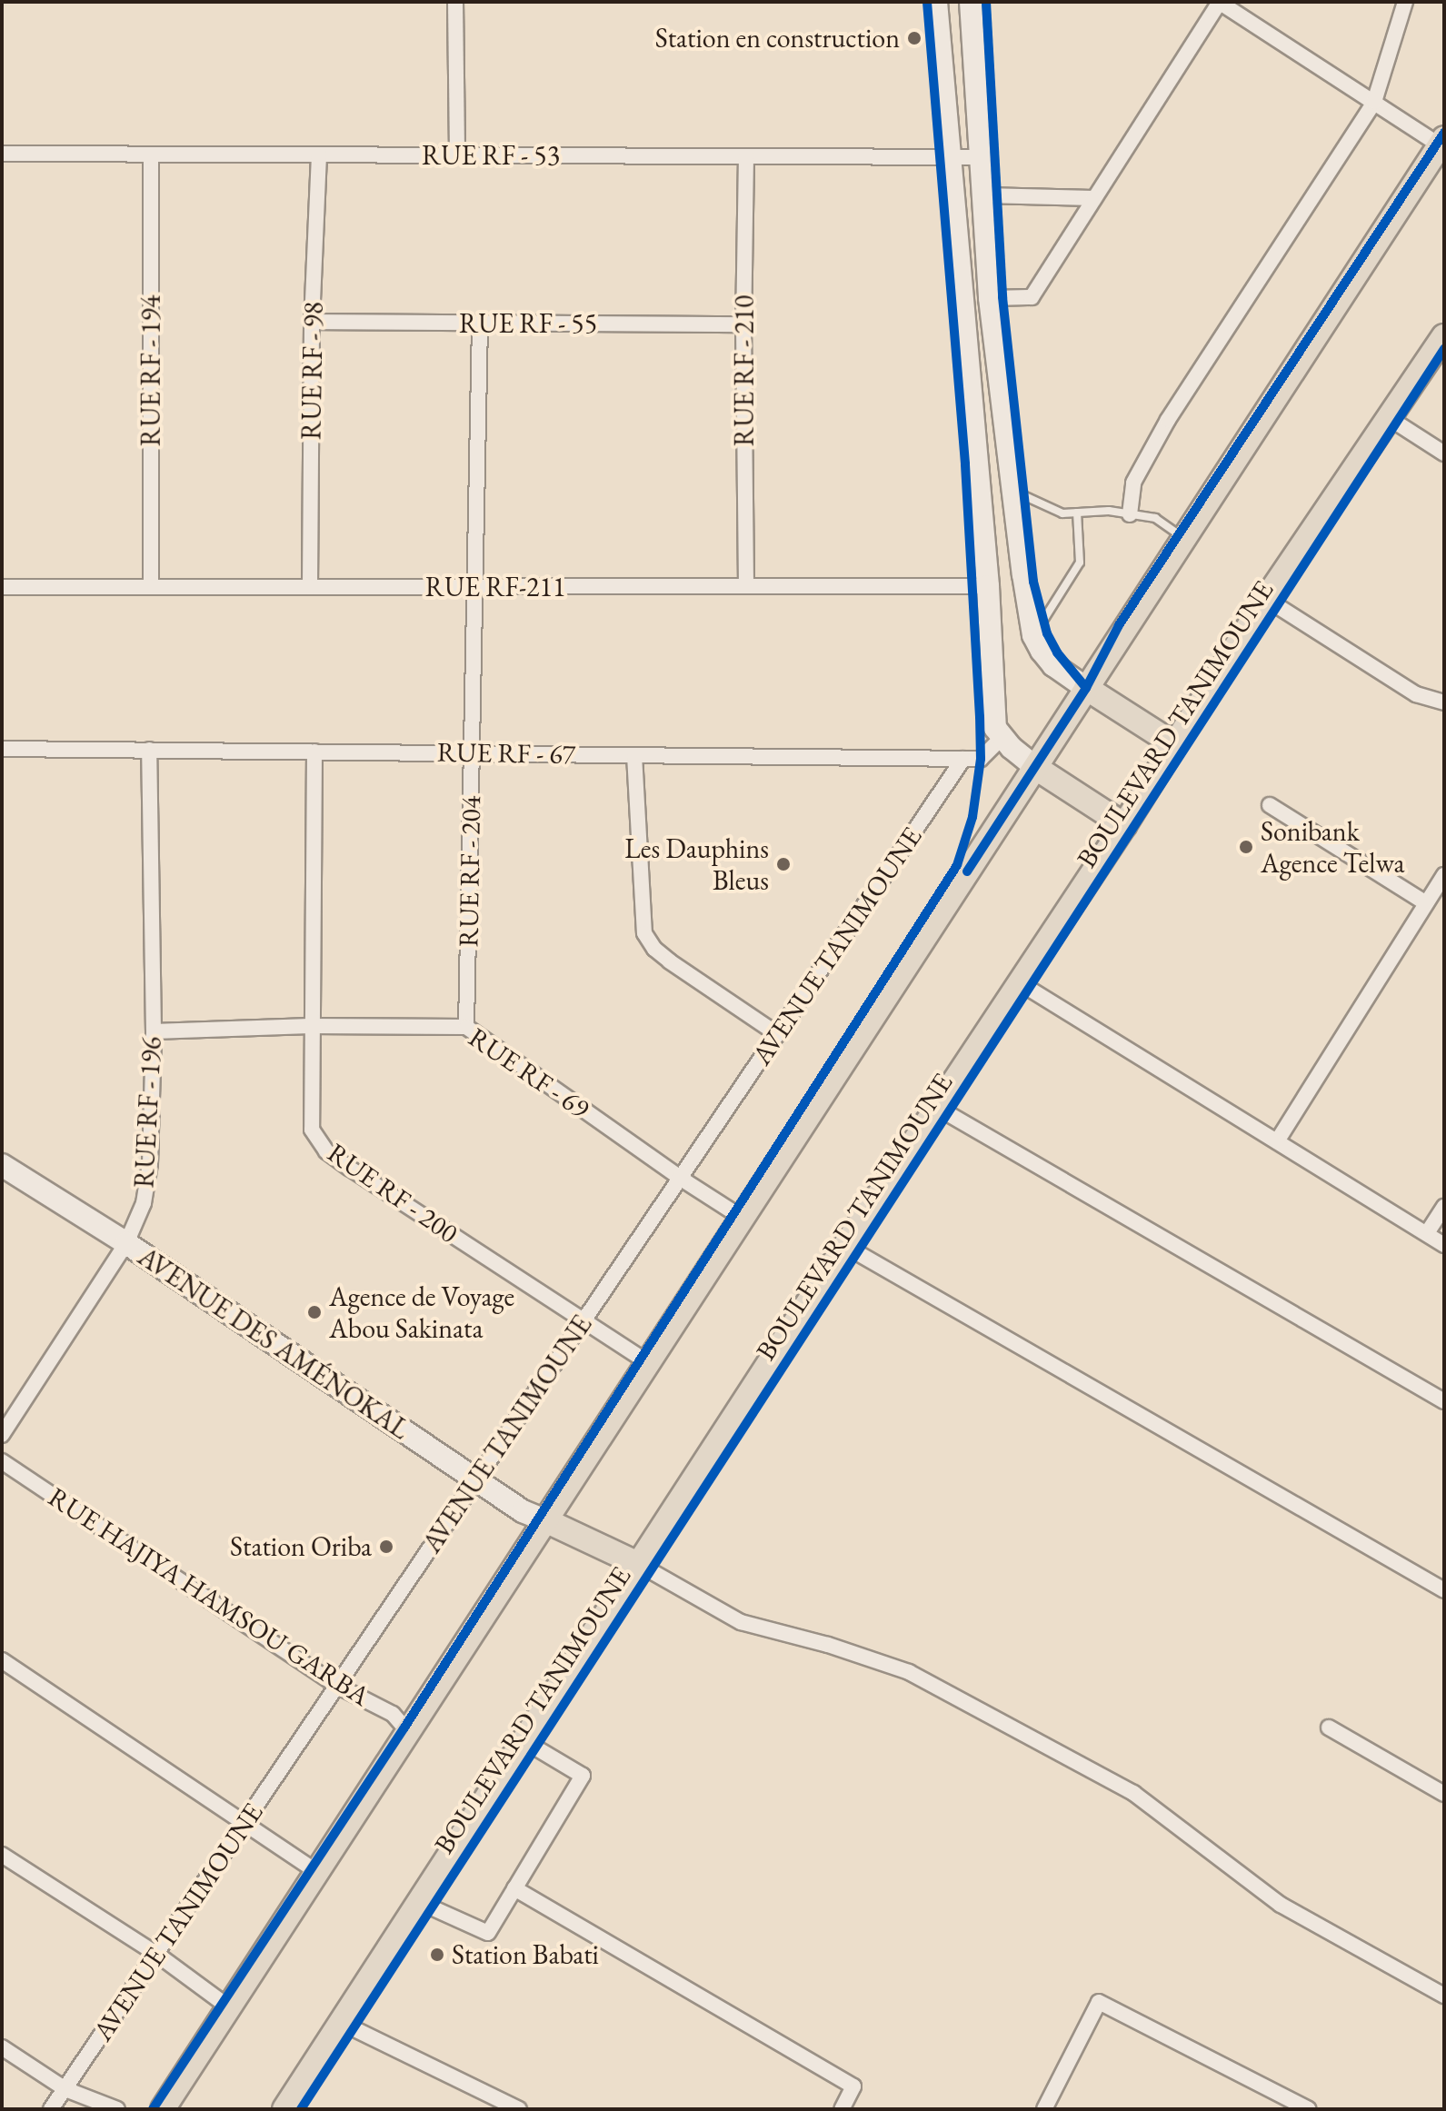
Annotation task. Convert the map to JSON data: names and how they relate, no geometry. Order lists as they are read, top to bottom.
{
  "streets": {
    "main road": ["BOULEVARD TANIMOUNE", "AVENUE DES AMÉNOKAL"],
    "street": [
      "RUE RF - 53",
      "RUE RF - 55",
      "RUE RF - 194",
      "RUE RF - 98",
      "RUE RF - 210",
      "RUE RF-211",
      "RUE RF - 67",
      "RUE RF - 204",
      "AVENUE TANIMOUNE",
      "RUE RF - 69",
      "RUE RF - 196",
      "RUE RF - 200",
      "RUE HAJIYA HAMSOU GARBA"
    ]
  },
  "crossings": [
    ["RUE RF - 53", "RUE RF - 194"],
    ["RUE RF - 53", "RUE RF - 98"],
    ["RUE RF - 53", "RUE RF - 210"],
    ["RUE RF - 55", "RUE RF - 98"],
    ["RUE RF - 55", "RUE RF - 210"],
    ["RUE RF - 55", "RUE RF - 204"],
    ["RUE RF - 194", "RUE RF-211"],
    ["RUE RF - 98", "RUE RF-211"],
    ["RUE RF - 210", "RUE RF-211"],
    ["RUE RF-211", "RUE RF - 204"],
    ["RUE RF - 67", "RUE RF - 204"],
    ["RUE RF - 67", "AVENUE TANIMOUNE"],
    ["RUE RF - 67", "RUE RF - 196"],
    ["RUE RF - 67", "RUE RF - 200"],
    ["RUE RF - 204", "RUE RF - 69"],
    ["AVENUE TANIMOUNE", "RUE RF - 69"],
    ["AVENUE TANIMOUNE", "RUE RF - 200"],
    ["AVENUE TANIMOUNE", "AVENUE DES AMÉNOKAL"],
    ["AVENUE TANIMOUNE", "RUE HAJIYA HAMSOU GARBA"],
    ["RUE RF - 69", "RUE RF - 196"],
    ["RUE RF - 69", "RUE RF - 200"],
    ["RUE RF - 196", "AVENUE DES AMÉNOKAL"]
  ],
  "places": [
    "Station en construction",
    "Sonibank Agence Telwa",
    "Les Dauphins Bleus",
    "Agence de Voyage Abou Sakinata",
    "Station Oriba",
    "Station Babati"
  ]
}
